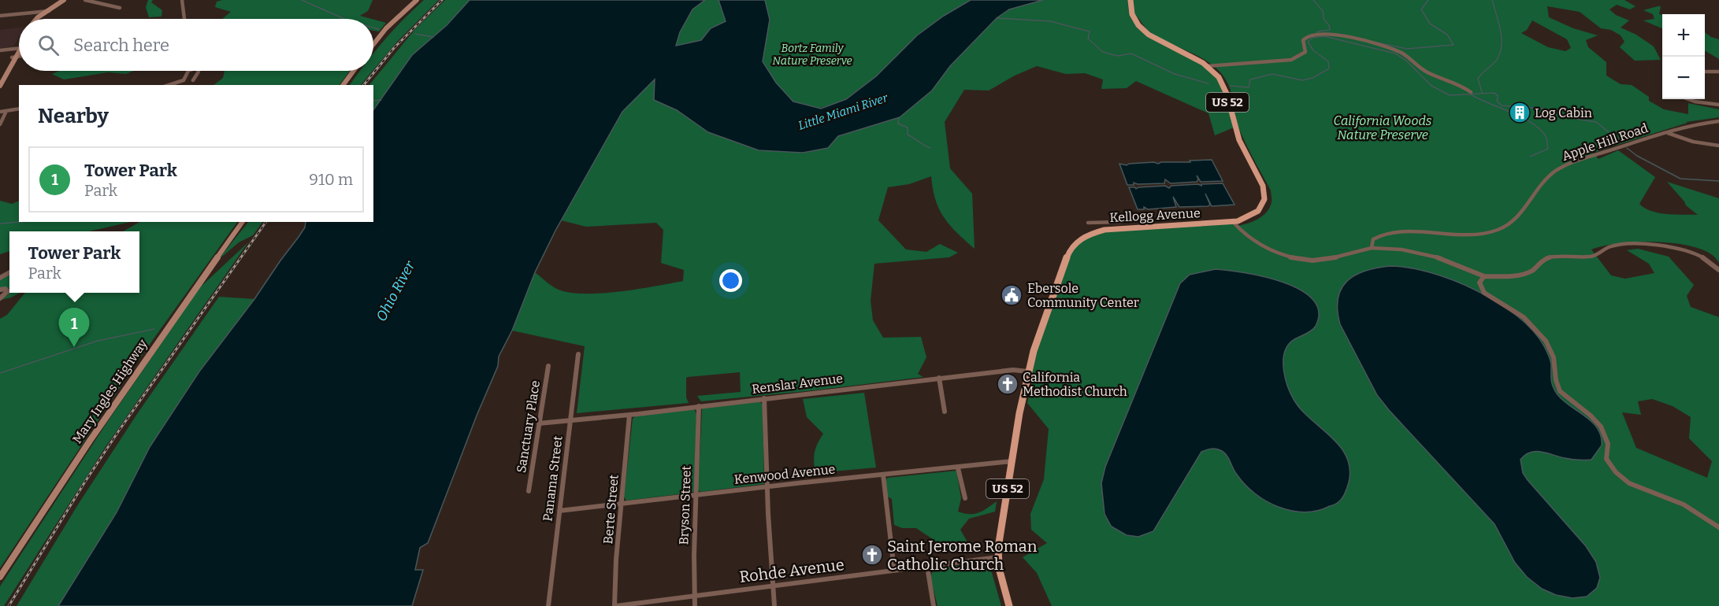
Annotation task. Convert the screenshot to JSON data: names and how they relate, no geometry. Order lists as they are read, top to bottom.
{
  "streets": {
    "main road": ["US 52", "Kellogg Avenue"],
    "street": [
      "Apple Hill Road",
      "Renslar Avenue",
      "Mary Ingles Highway",
      "Sanctuary Place",
      "Kenwood Avenue",
      "Panama Street",
      "Bryson Street",
      "Berte Street",
      "Rohde Avenue"
    ]
  },
  "crossings": [
    ["Kellogg Avenue", "Renslar Avenue"],
    ["Kellogg Avenue", "Kenwood Avenue"],
    ["Kellogg Avenue", "Rohde Avenue"],
    ["Renslar Avenue", "Sanctuary Place"],
    ["Renslar Avenue", "Panama Street"],
    ["Renslar Avenue", "Bryson Street"],
    ["Renslar Avenue", "Berte Street"],
    ["Kenwood Avenue", "Panama Street"],
    ["Kenwood Avenue", "Bryson Street"],
    ["Kenwood Avenue", "Berte Street"],
    ["Bryson Street", "Rohde Avenue"],
    ["Berte Street", "Rohde Avenue"]
  ],
  "water": ["Little Miami River", "Ohio River"],
  "parks": ["Bortz Family Nature Preserve", "California Woods Nature Preserve"],
  "places": {
    "building": ["Log Cabin"],
    "public building": ["Ebersole Community Center"],
    "church": ["California Methodist Church", "Saint Jerome Roman Catholic Church"]
  },
  "page": {
    "map_buttons": ["+", "−"],
    "search": "Search here",
    "heading": "Nearby",
    "list": [
      {
        "mark": "1",
        "name": "Tower Park",
        "note": "Park",
        "value": "910 m"
      }
    ],
    "popup": ["Tower Park", "Park"],
    "pins": "1"
  }
}
